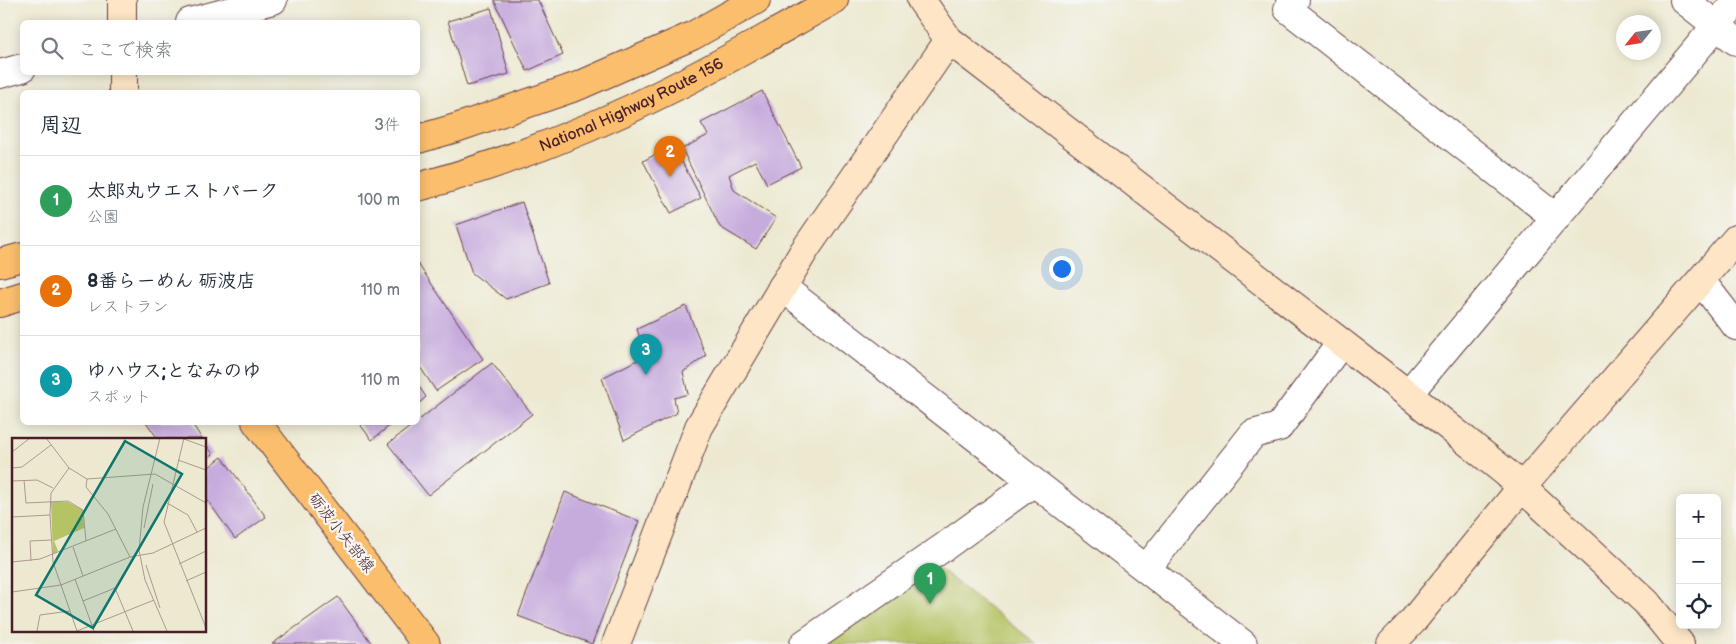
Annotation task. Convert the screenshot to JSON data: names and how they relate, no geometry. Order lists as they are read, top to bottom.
{
  "streets": {
    "main road": ["National Highway Route 156", "砺波小矢部線"]
  },
  "north": "bottom left",
  "page": {
    "search": "ここで検索",
    "heading": ["周辺", "3件"],
    "pins": ["2", "3", "1"],
    "list": [
      {
        "mark": "1",
        "name": "太郎丸ウエストパーク",
        "note": "公園",
        "value": "100 m"
      },
      {
        "mark": "2",
        "name": "8番らーめん 砺波店",
        "note": "レストラン",
        "value": "110 m"
      },
      {
        "mark": "3",
        "name": "ゆハウス;となみのゆ",
        "note": "スポット",
        "value": "110 m"
      }
    ],
    "map_buttons": ["+", "−"]
  }
}
